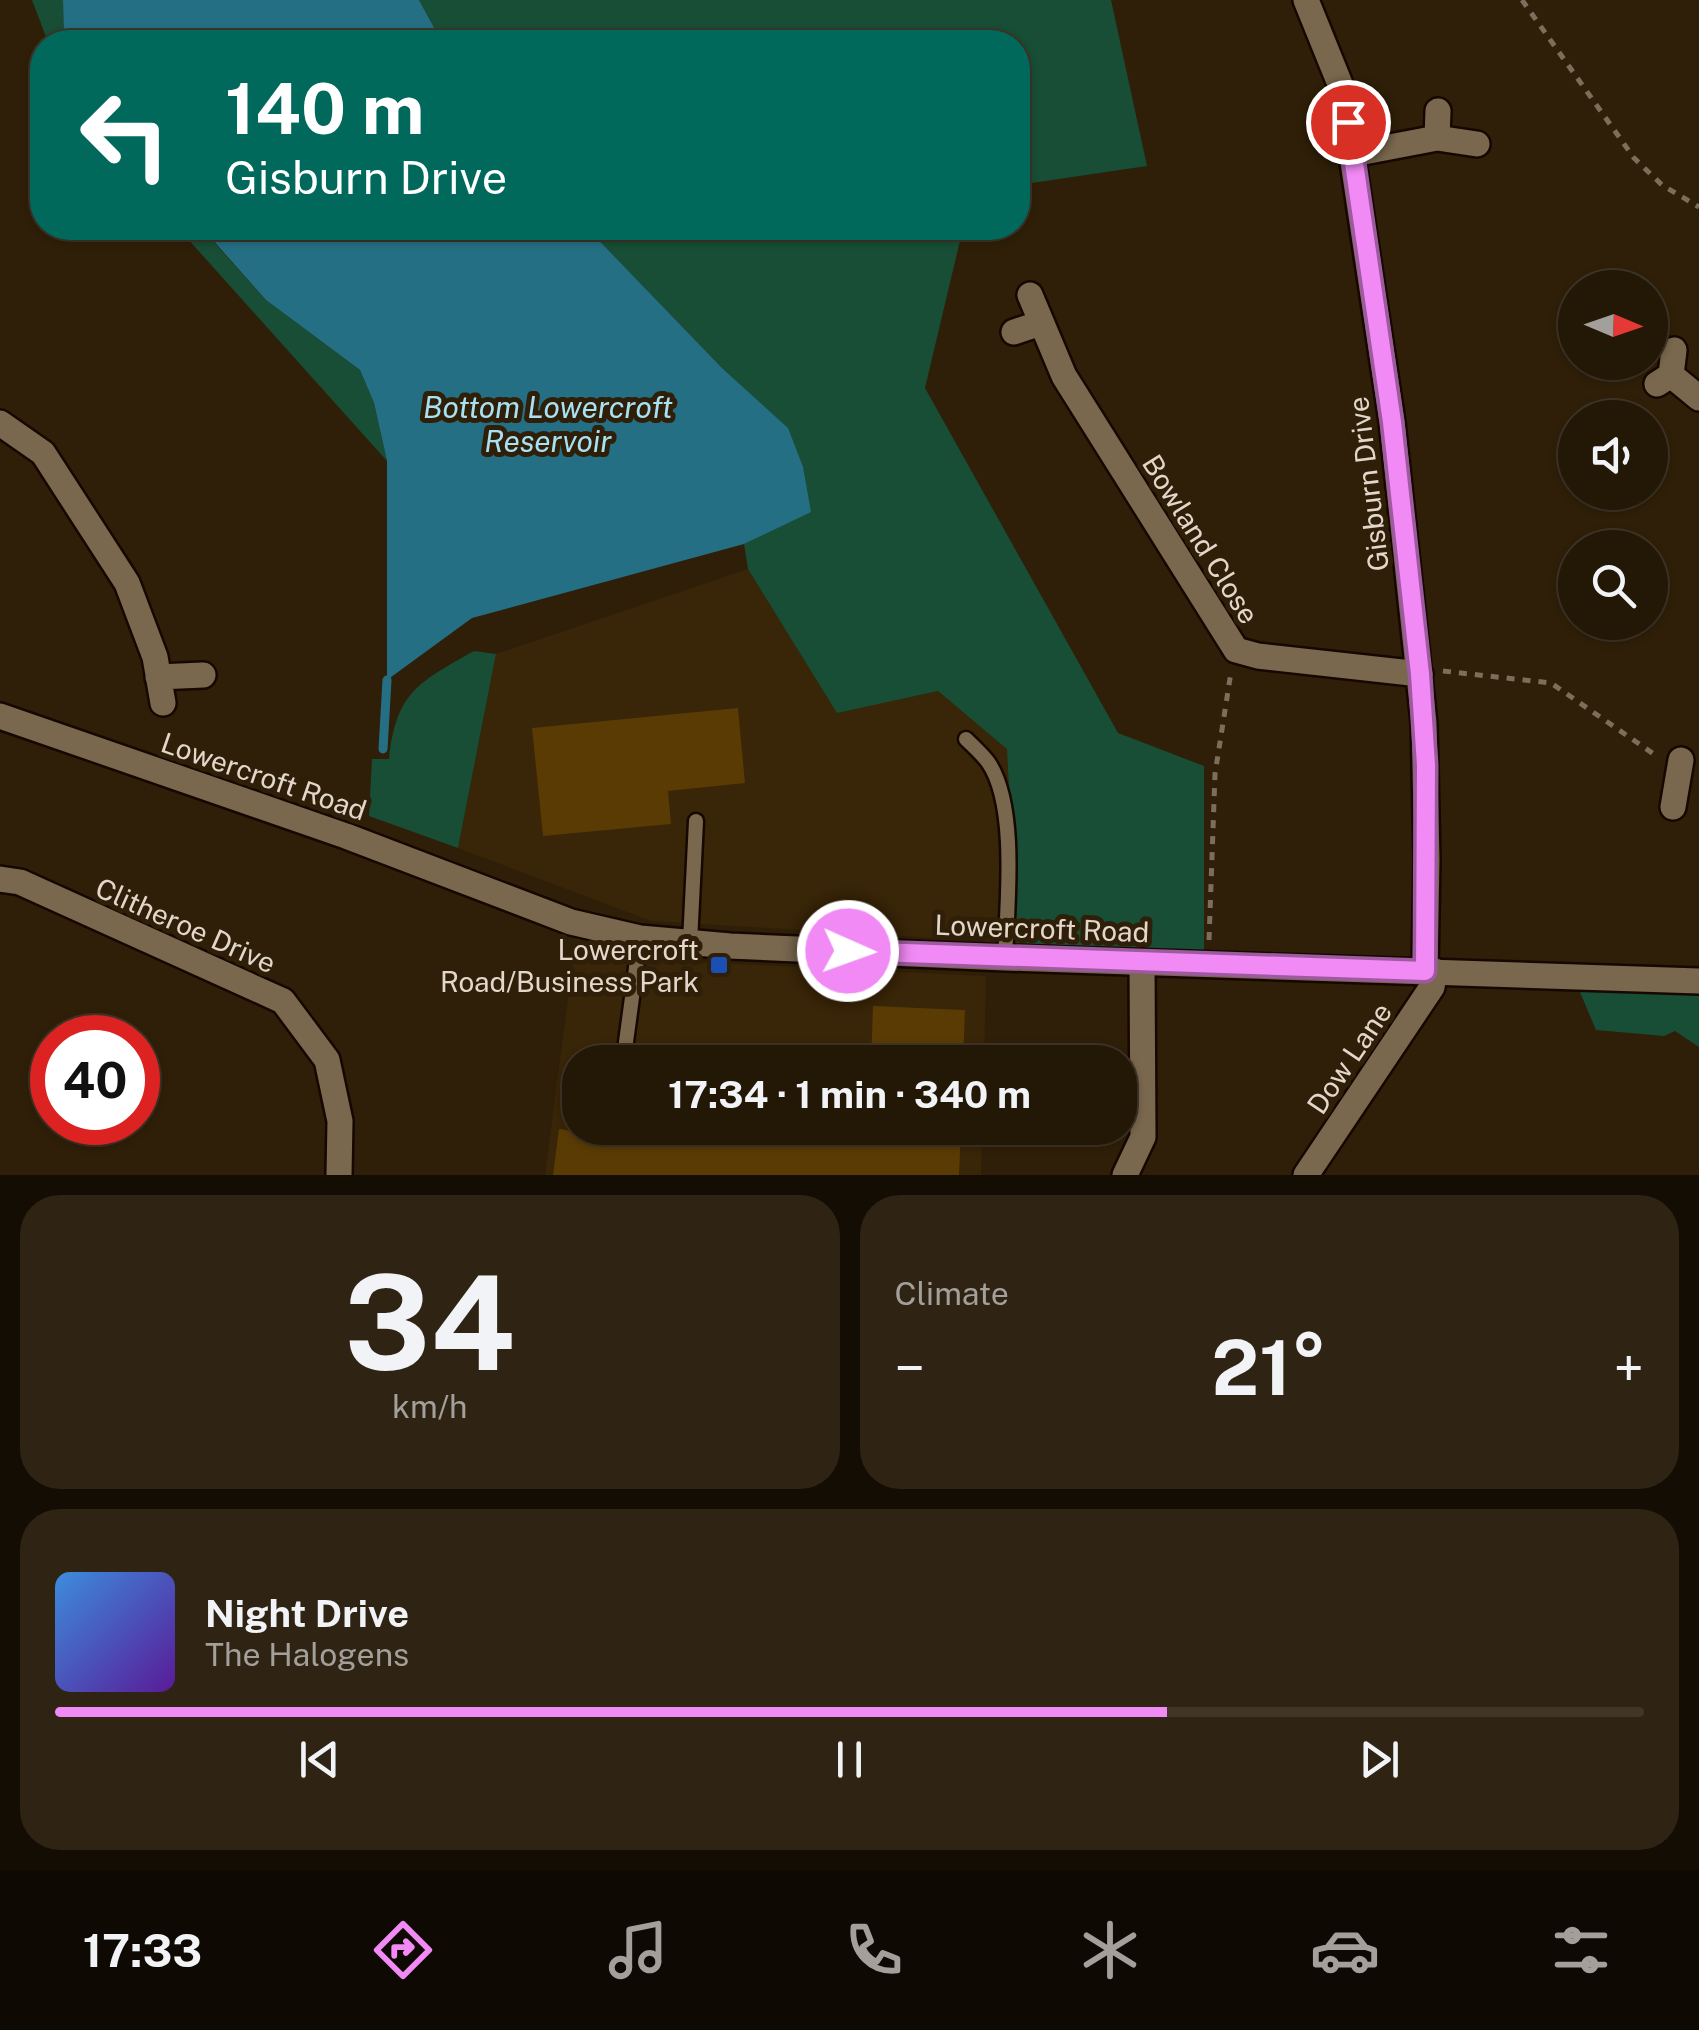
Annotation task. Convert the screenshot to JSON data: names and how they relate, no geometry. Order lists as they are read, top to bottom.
{
  "streets": {
    "street": [
      "Gisburn Drive",
      "Bowland Close",
      "Lowercroft Road",
      "Clitheroe Drive",
      "Dow Lane"
    ]
  },
  "crossings": [
    ["Gisburn Drive", "Bowland Close"],
    ["Gisburn Drive", "Lowercroft Road"],
    ["Gisburn Drive", "Dow Lane"],
    ["Lowercroft Road", "Dow Lane"]
  ],
  "water": ["Bottom Lowercroft Reservoir"],
  "places": {
    "transit": ["Lowercroft Road/Business Park"]
  },
  "north": "right",
  "page": {
    "turn": ["140 m", "Gisburn Drive"],
    "limit": "40",
    "trip": "17:34 · 1 min · 340 m",
    "tile": [
      ["34", "km/h"],
      "Climate"
    ],
    "heat": ["−", "21°", "+"],
    "song": ["Night Drive", "The Halogens"],
    "tabs": "17:33"
  }
}
